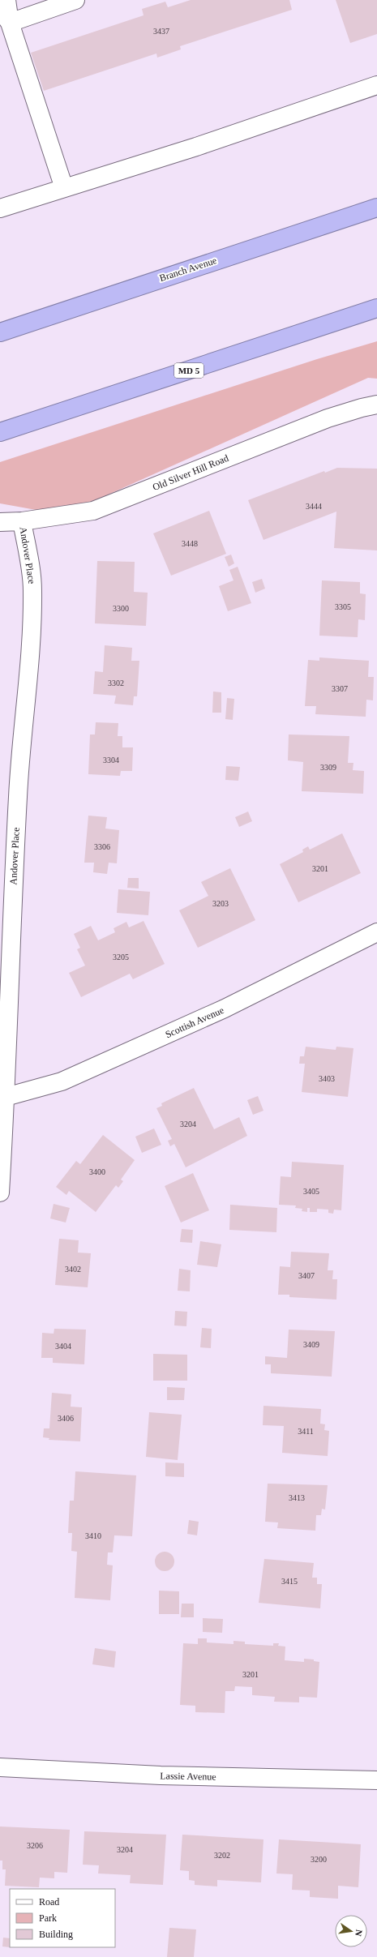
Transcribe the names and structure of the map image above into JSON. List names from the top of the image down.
{
  "streets": {
    "highway": ["Branch Avenue", "MD 5"],
    "street": [
      "Old Silver Hill Road",
      "Andover Place",
      "Scottish Avenue",
      "Lassie Avenue"
    ]
  },
  "crossings": [
    ["Old Silver Hill Road", "Andover Place"],
    ["Andover Place", "Scottish Avenue"]
  ],
  "house_numbers": [
    "3437",
    "3444",
    "3448",
    "3305",
    "3300",
    "3302",
    "3307",
    "3304",
    "3309",
    "3306",
    "3201",
    "3203",
    "3205",
    "3403",
    "3204",
    "3400",
    "3405",
    "3402",
    "3407",
    "3409",
    "3404",
    "3406",
    "3411",
    "3413",
    "3410",
    "3415",
    "3201",
    "3206",
    "3204",
    "3202",
    "3200"
  ],
  "legend": ["Road", "Park", "Building"],
  "north": "right"
}
